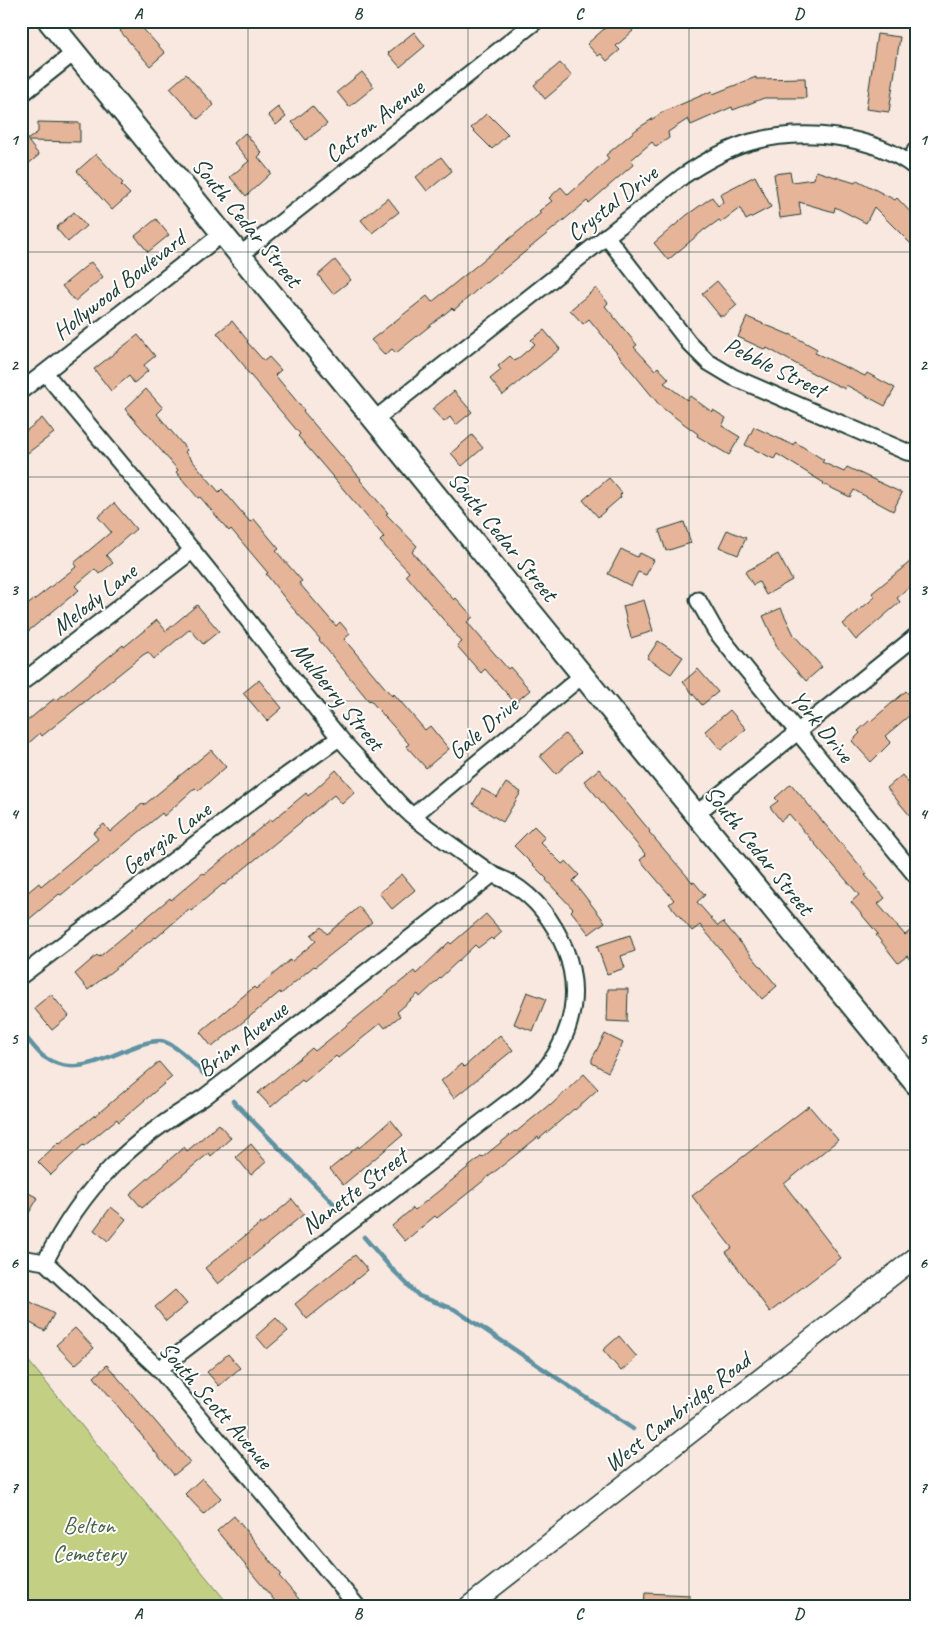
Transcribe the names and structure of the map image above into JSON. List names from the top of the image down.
{
  "streets": {
    "main road": ["South Cedar Street"],
    "street": [
      "Catron Avenue",
      "Crystal Drive",
      "Hollywood Boulevard",
      "Pebble Street",
      "Melody Lane",
      "Mulberry Street",
      "York Drive",
      "Gale Drive",
      "Georgia Lane",
      "Brian Avenue",
      "Nanette Street",
      "South Scott Avenue",
      "West Cambridge Road"
    ]
  },
  "crossings": [
    ["Catron Avenue", "South Cedar Street"],
    ["Crystal Drive", "South Cedar Street"],
    ["Crystal Drive", "Pebble Street"],
    ["South Cedar Street", "Hollywood Boulevard"],
    ["South Cedar Street", "Gale Drive"],
    ["Hollywood Boulevard", "Mulberry Street"],
    ["Melody Lane", "Mulberry Street"],
    ["Mulberry Street", "Gale Drive"],
    ["Mulberry Street", "Georgia Lane"],
    ["Mulberry Street", "Brian Avenue"],
    ["Mulberry Street", "Nanette Street"],
    ["Brian Avenue", "South Scott Avenue"],
    ["Nanette Street", "South Scott Avenue"]
  ],
  "parks": ["Belton Cemetery"],
  "grid": {
    "columns": [
      "A",
      "B",
      "C",
      "D"
    ],
    "rows": [
      "1",
      "2",
      "3",
      "4",
      "5",
      "6",
      "7"
    ]
  }
}
